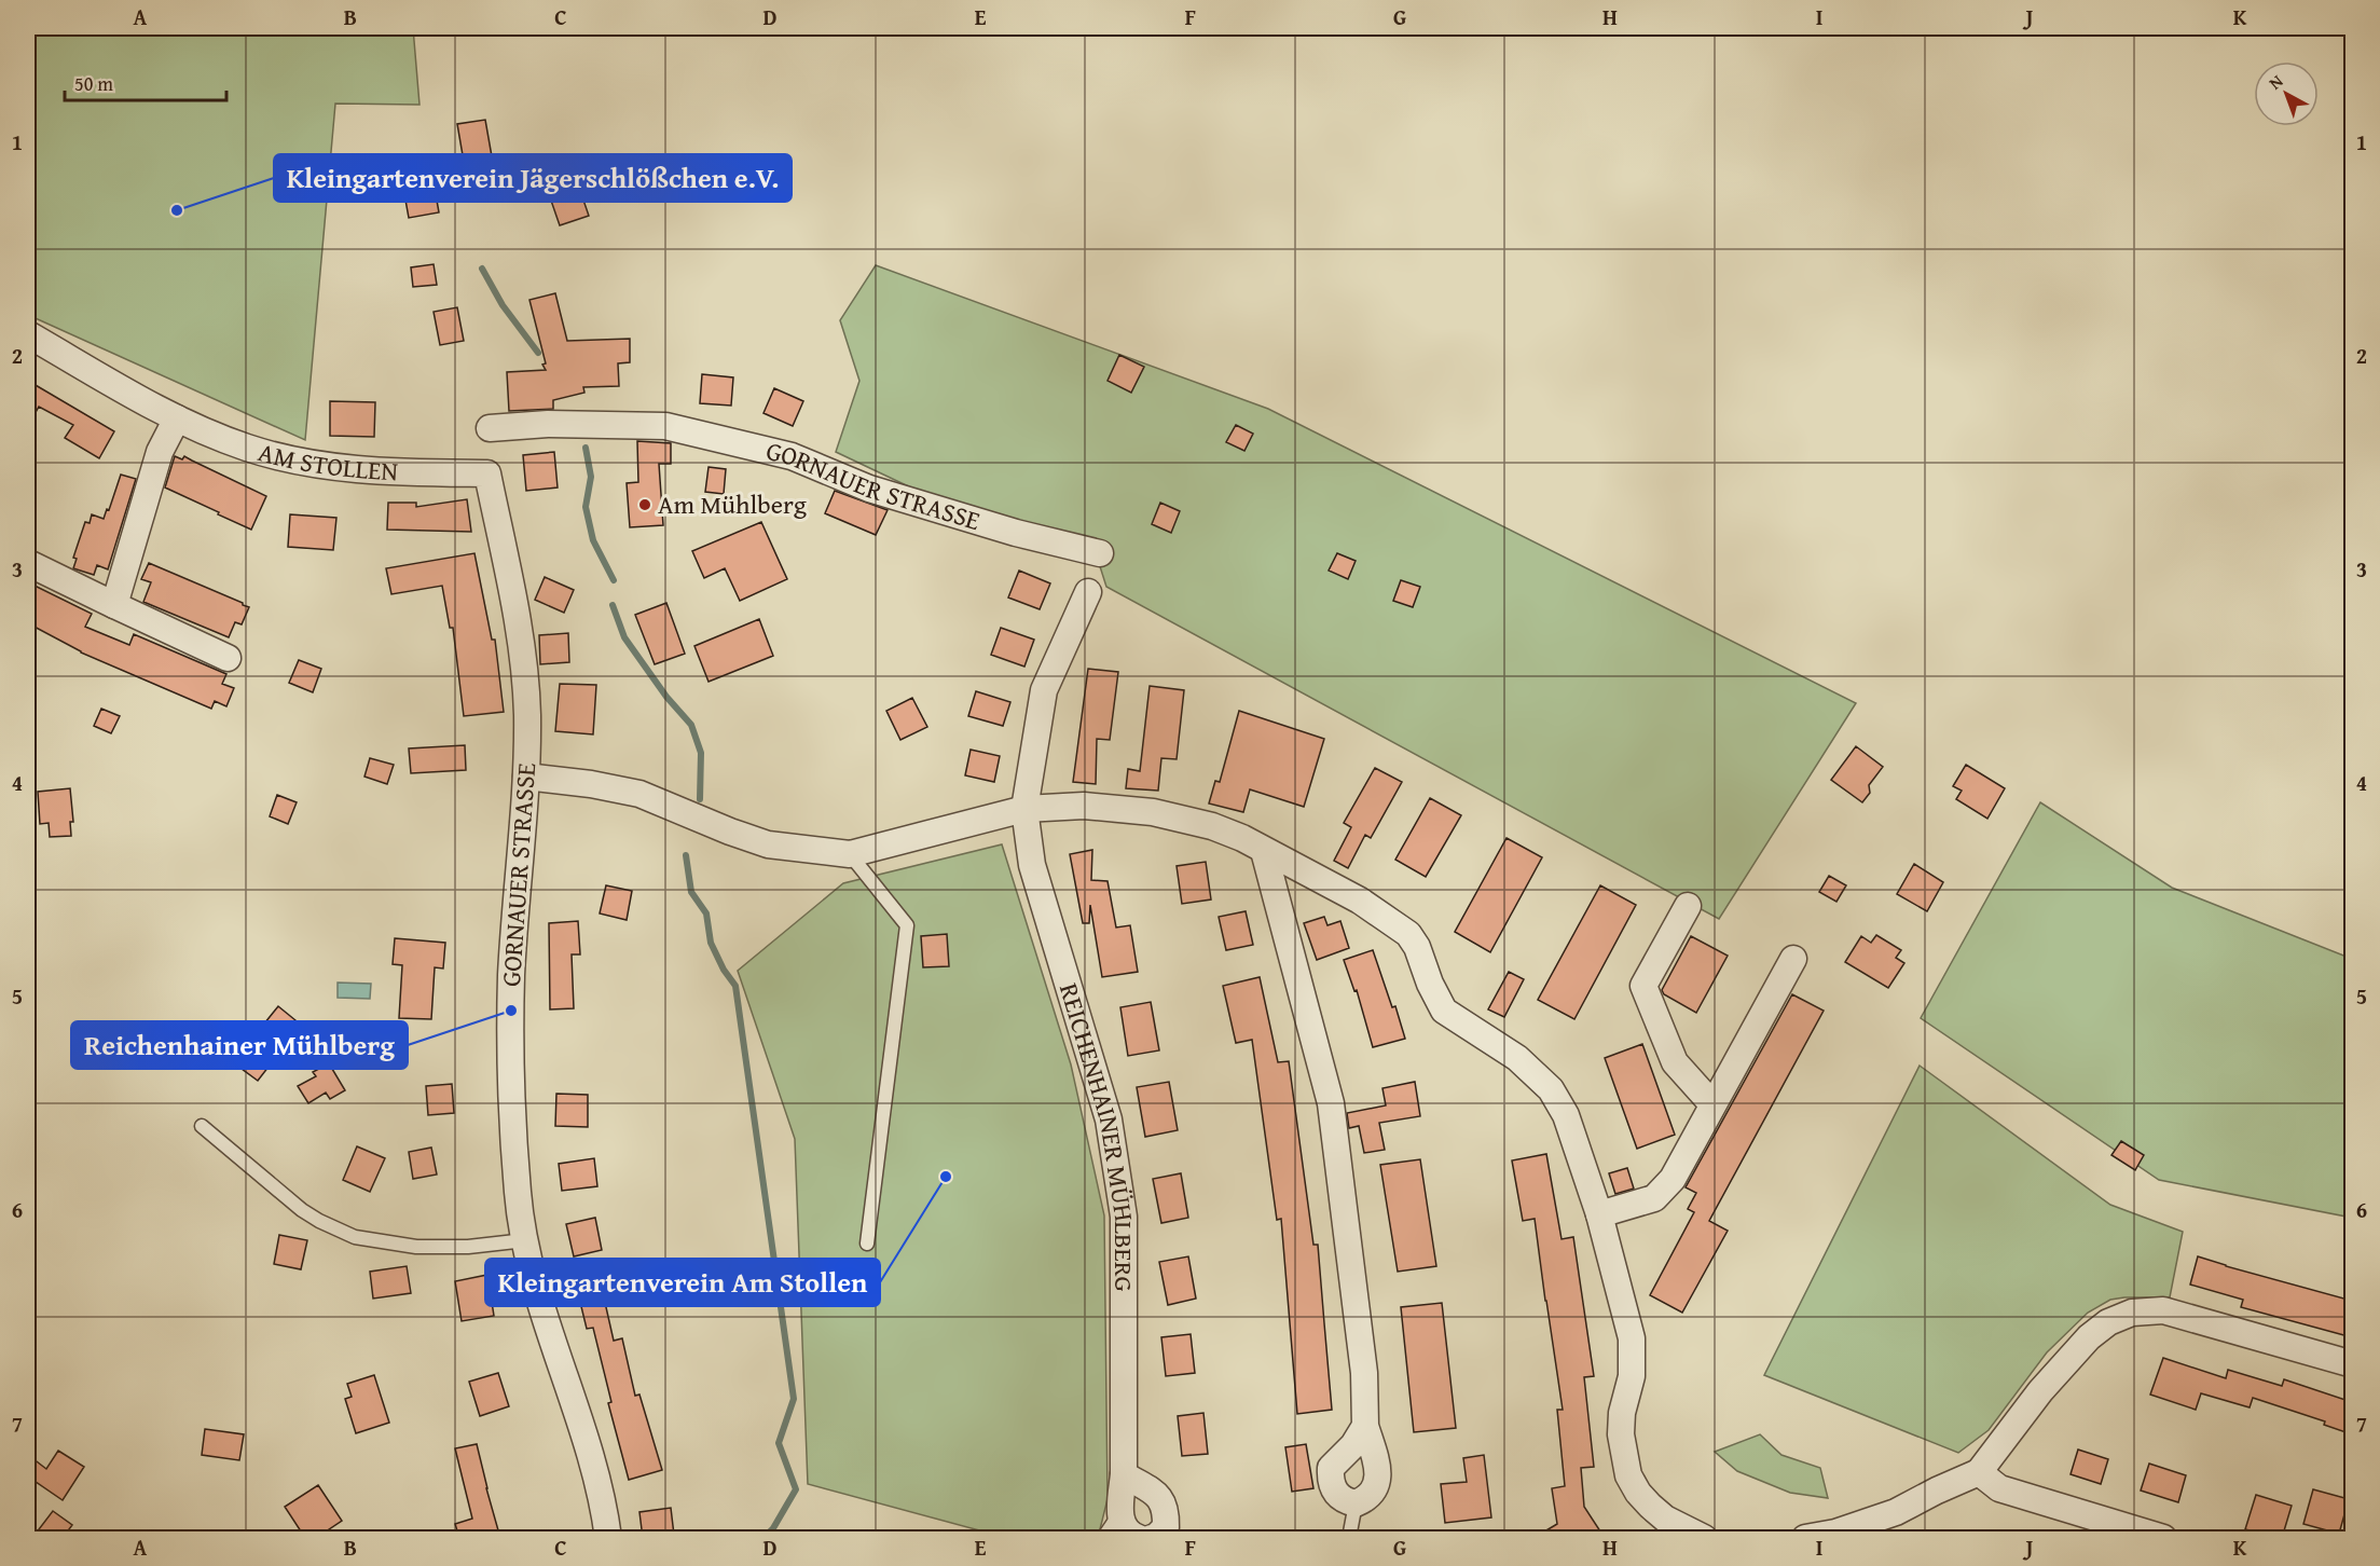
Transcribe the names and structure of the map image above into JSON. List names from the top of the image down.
{
  "streets": {
    "street": ["AM STOLLEN", "GORNAUER STRASSE", "REICHENHAINER MÜHLBERG"]
  },
  "crossings": [
    ["AM STOLLEN", "GORNAUER STRASSE"]
  ],
  "places": [
    "Kleingartenverein Jägerschlößchen e.V.",
    "Am Mühlberg",
    "Reichenhainer Mühlberg",
    "Kleingartenverein Am Stollen"
  ],
  "scale_bar": "50 m",
  "north": "top left",
  "grid": {
    "columns": [
      "A",
      "B",
      "C",
      "D",
      "E",
      "F",
      "G",
      "H",
      "I",
      "J",
      "K"
    ],
    "rows": [
      "1",
      "2",
      "3",
      "4",
      "5",
      "6",
      "7"
    ]
  }
}
